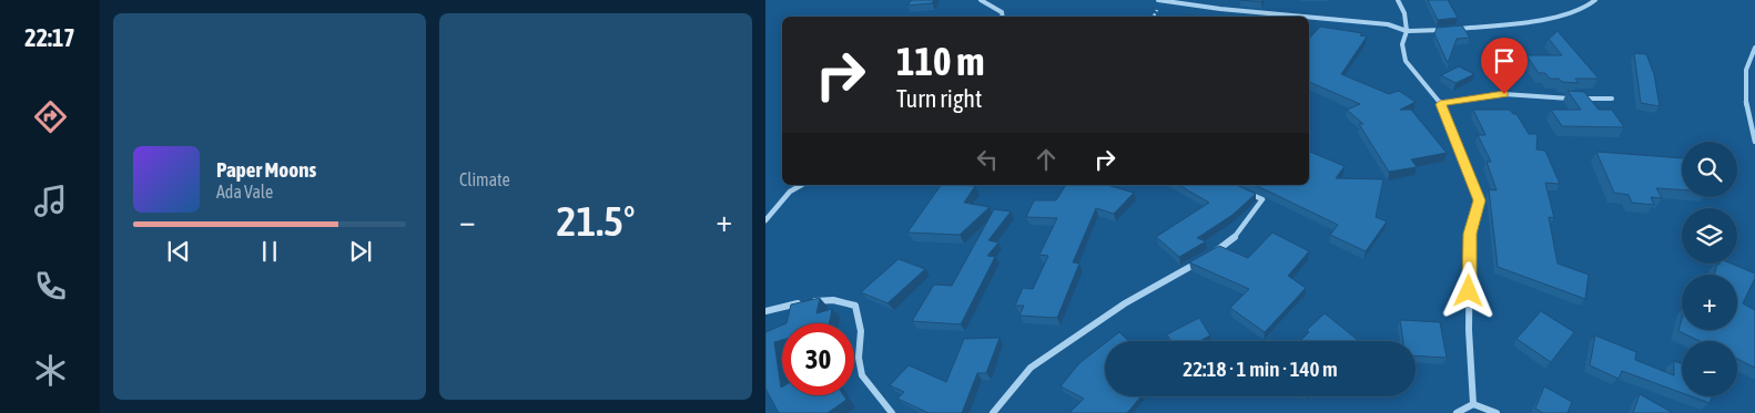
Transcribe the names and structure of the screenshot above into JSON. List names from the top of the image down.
{
  "page": {
    "tabs": "22:17",
    "tile": "Climate",
    "turn": ["110 m", "Turn right"],
    "map_buttons": ["+", "−"],
    "song": ["Paper Moons", "Ada Vale"],
    "heat": ["−", "21.5°", "+"],
    "limit": "30",
    "trip": "22:18 · 1 min · 140 m"
  }
}
